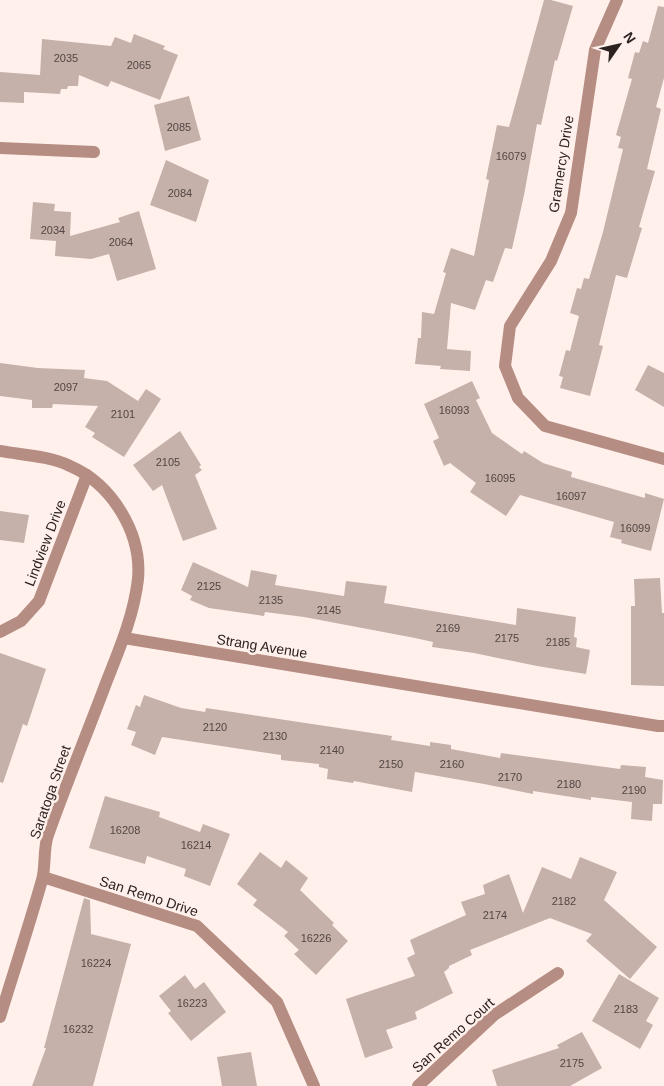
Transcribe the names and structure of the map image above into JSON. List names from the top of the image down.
{
  "streets": {
    "street": [
      "Gramercy Drive",
      "Lindview Drive",
      "Strang Avenue",
      "Saratoga Street",
      "San Remo Drive",
      "San Remo Court"
    ]
  },
  "crossings": [
    ["Strang Avenue", "Saratoga Street"],
    ["Saratoga Street", "San Remo Drive"]
  ],
  "house_numbers": [
    "2035",
    "2065",
    "2085",
    "16079",
    "2084",
    "2034",
    "2064",
    "2097",
    "16093",
    "2101",
    "2105",
    "16095",
    "16097",
    "16099",
    "2125",
    "2135",
    "2145",
    "2169",
    "2175",
    "2185",
    "2120",
    "2130",
    "2140",
    "2150",
    "2160",
    "2170",
    "2180",
    "2190",
    "16208",
    "16214",
    "2182",
    "2174",
    "16226",
    "16224",
    "16223",
    "2183",
    "16232",
    "2175"
  ],
  "north": "top right"
}
